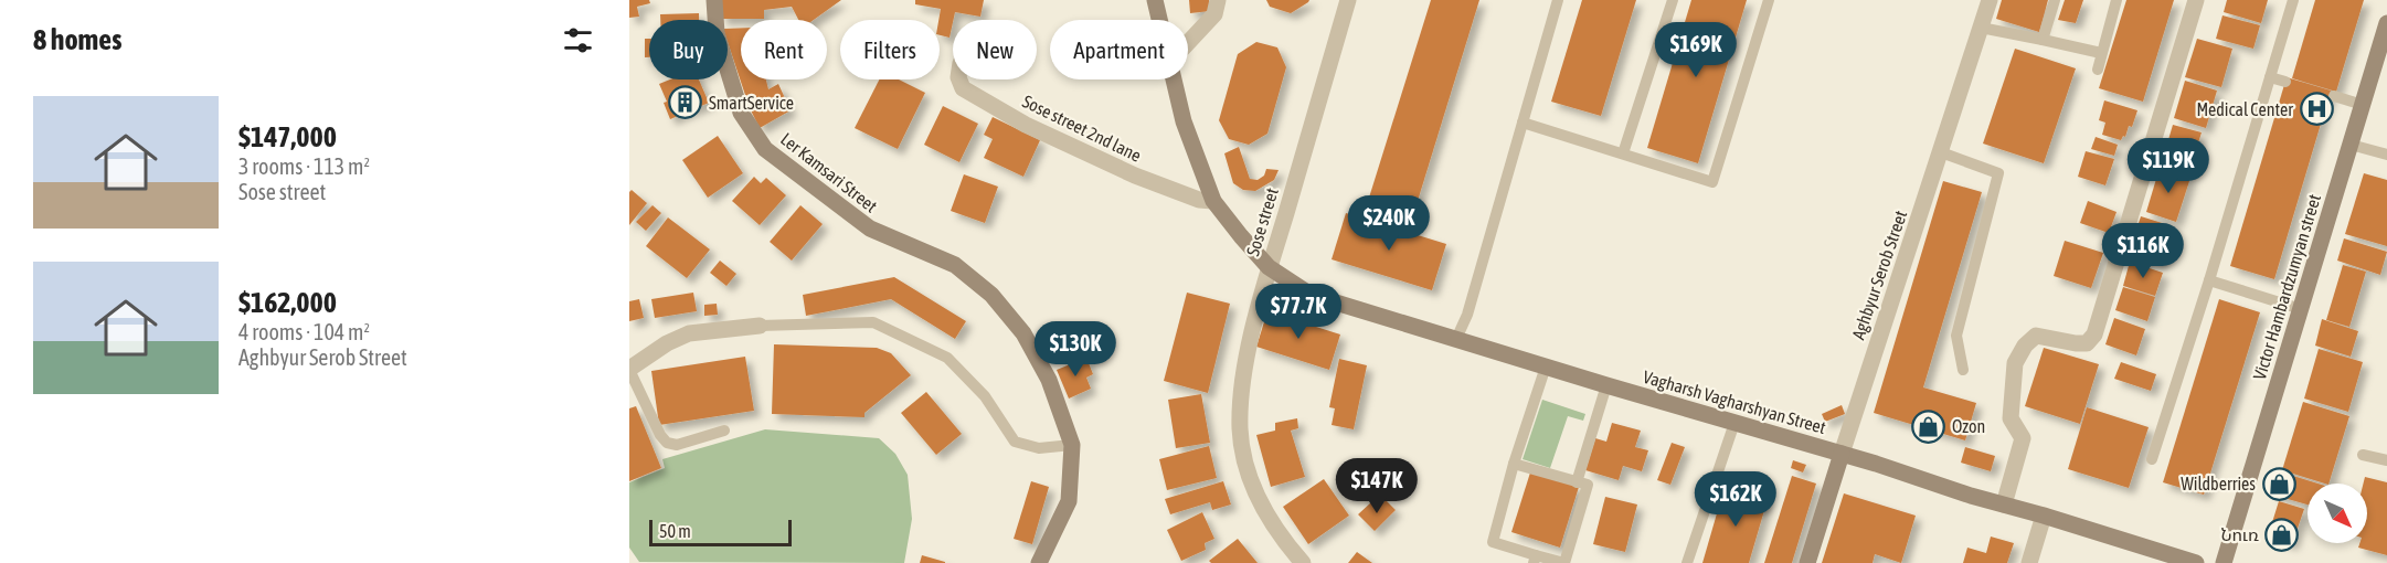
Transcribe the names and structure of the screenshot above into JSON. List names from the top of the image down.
{
  "streets": {
    "street": [
      "Sose street 2nd lane",
      "Ler Kamsari Street",
      "Sose street",
      "Aghbyur Serob Street",
      "Victor Hambardzumyan street",
      "Vagharsh Vagharshyan Street"
    ]
  },
  "crossings": [
    ["Sose street", "Vagharsh Vagharshyan Street"],
    ["Aghbyur Serob Street", "Vagharsh Vagharshyan Street"]
  ],
  "places": {
    "building": ["SmartService"],
    "hospital": ["Medical Center"],
    "shop": ["Ozon", "Wildberries", "Նուռ"]
  },
  "scale_bar": "50 m",
  "north": "bottom right",
  "page": {
    "heading": "8 homes",
    "chip": [
      "Buy",
      "Rent",
      "Filters",
      "New",
      "Apartment"
    ],
    "price": [
      "$169K",
      "$119K",
      "$240K",
      "$116K",
      "$77.7K",
      "$130K",
      "$147K",
      "$162K"
    ],
    "list": [
      {
        "name": "$147,000",
        "note": "3 rooms · 113 m² · Sose street"
      },
      {
        "name": "$162,000",
        "note": "4 rooms · 104 m² · Aghbyur Serob Street"
      }
    ],
    "scale": "50 m"
  }
}
